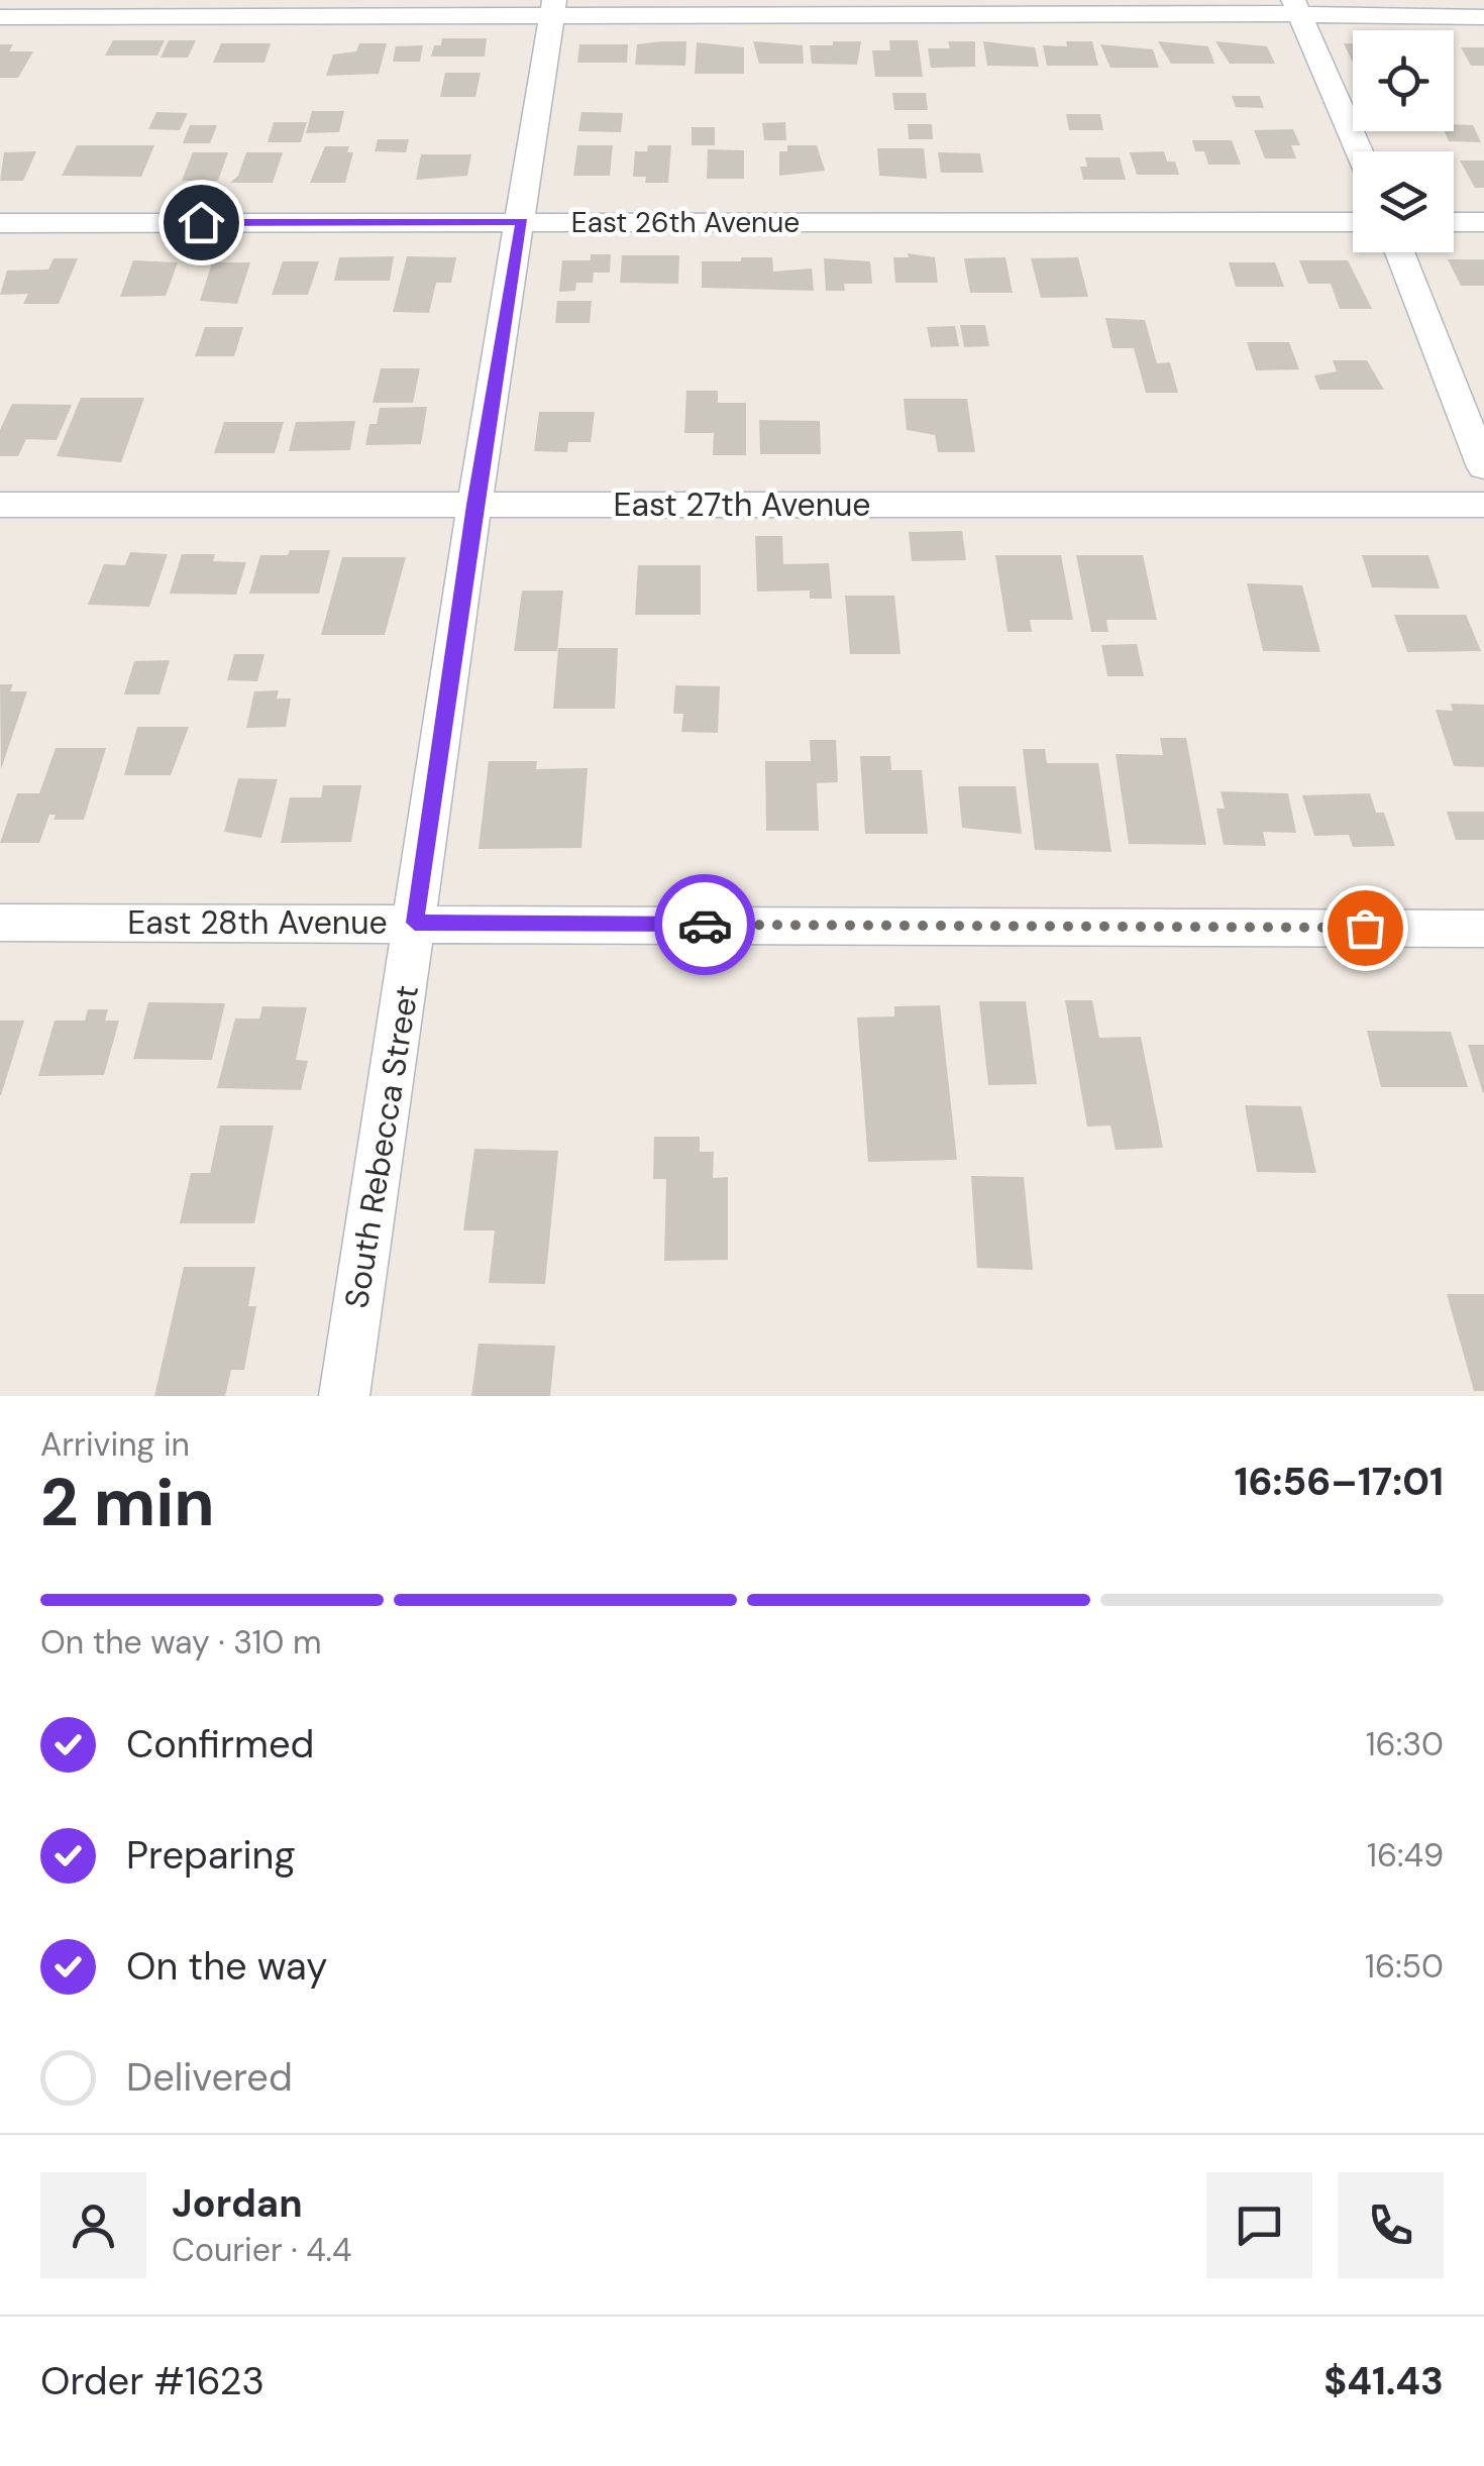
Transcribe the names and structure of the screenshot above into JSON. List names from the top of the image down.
{
  "streets": {
    "street": [
      "East 26th Avenue",
      "East 27th Avenue",
      "East 28th Avenue",
      "South Rebecca Street"
    ]
  },
  "crossings": [
    ["East 26th Avenue", "South Rebecca Street"],
    ["East 27th Avenue", "South Rebecca Street"],
    ["East 28th Avenue", "South Rebecca Street"]
  ],
  "page": {
    "heading": ["2 min", "Arriving in", "16:56–17:01"],
    "panel": [
      "Jordan",
      "Courier · 4.4",
      "Order #1623",
      "$41.43"
    ],
    "bar": "On the way · 310 m",
    "list": [
      ["Confirmed", "16:30"],
      ["Preparing", "16:49"],
      ["On the way", "16:50"],
      "Delivered"
    ]
  }
}
